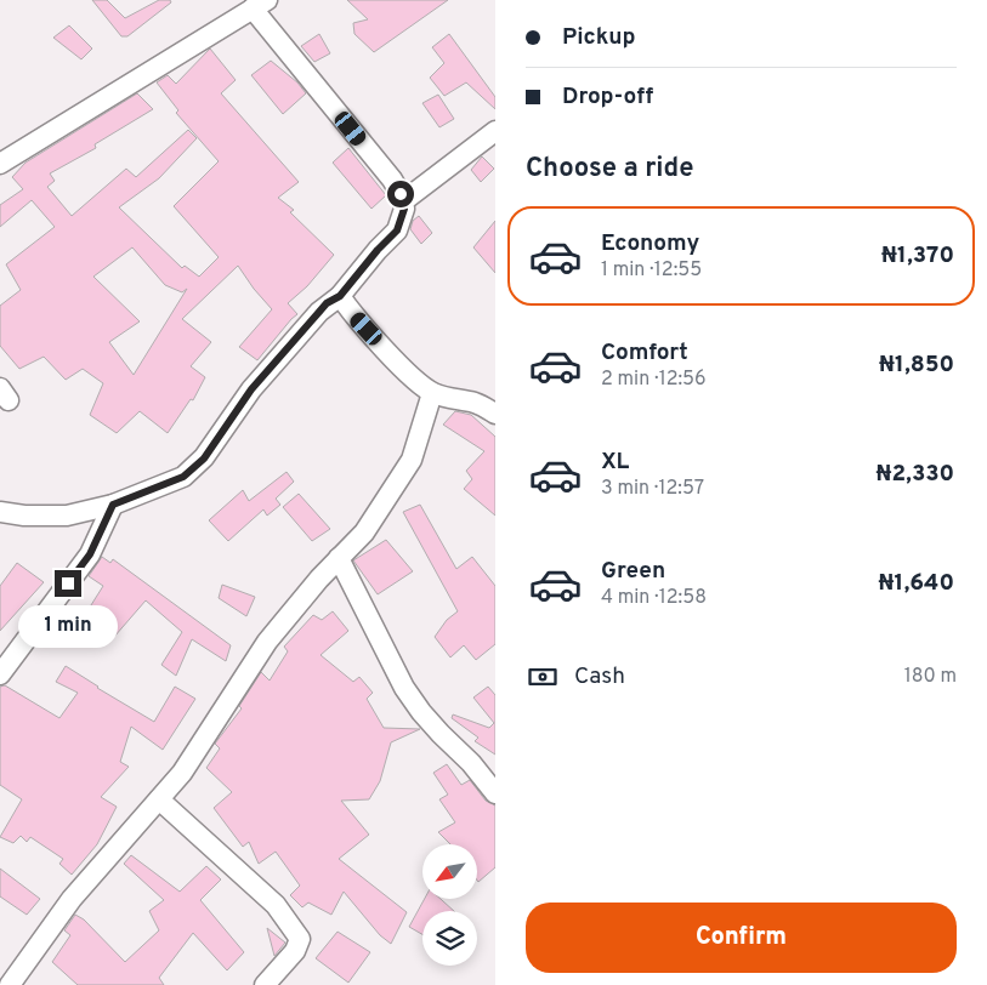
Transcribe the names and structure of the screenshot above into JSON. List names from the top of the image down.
{
  "north": "bottom left",
  "page": {
    "banner": ["Pickup", "Drop-off"],
    "heading": "Choose a ride",
    "list": [
      {
        "name": "Economy",
        "note": "1 min · 12:55",
        "value": "₦1,370"
      },
      {
        "name": "Comfort",
        "note": "2 min · 12:56",
        "value": "₦1,850"
      },
      {
        "name": "XL",
        "note": "3 min · 12:57",
        "value": "₦2,330"
      },
      {
        "name": "Green",
        "note": "4 min · 12:58",
        "value": "₦1,640"
      }
    ],
    "bubble": "1 min",
    "pay": ["Cash", "180 m"],
    "buttons": "Confirm"
  }
}
